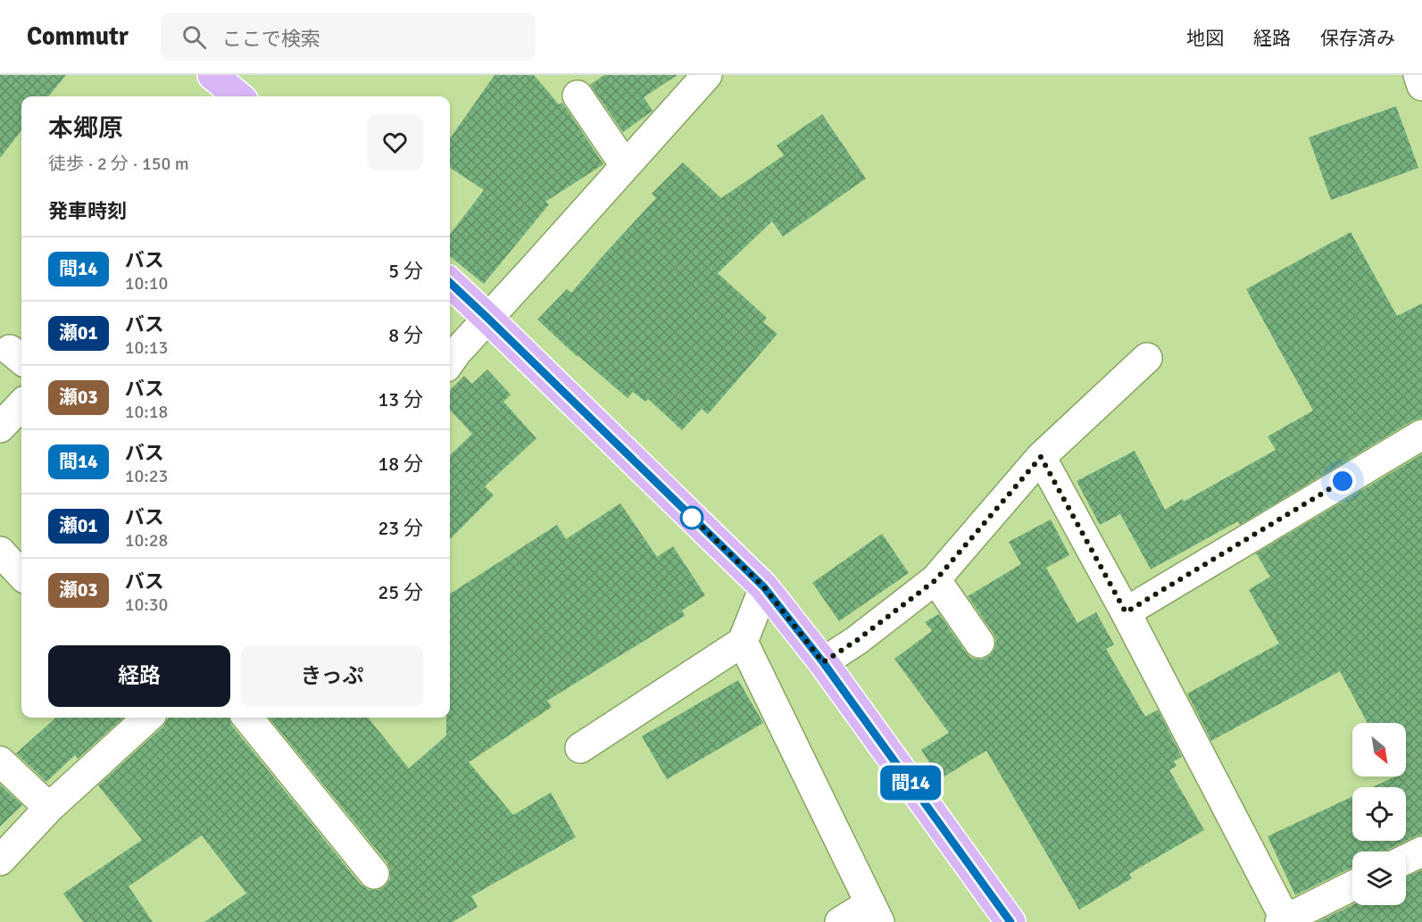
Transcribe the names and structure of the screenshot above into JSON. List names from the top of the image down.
{
  "lines": ["bus line 間14"],
  "north": "bottom right",
  "page": {
    "header": "Commutr",
    "search": "ここで検索",
    "nav": ["地図", "経路", "保存済み"],
    "on_map": "間14",
    "heading": [
      ["本郷原", "徒歩 · 2 分 · 150 m"],
      "発車時刻"
    ],
    "list": [
      {
        "mark": "間14",
        "name": "バス",
        "note": "10:10",
        "value": "5 分"
      },
      {
        "mark": "瀬01",
        "name": "バス",
        "note": "10:13",
        "value": "8 分"
      },
      {
        "mark": "瀬03",
        "name": "バス",
        "note": "10:18",
        "value": "13 分"
      },
      {
        "mark": "間14",
        "name": "バス",
        "note": "10:23",
        "value": "18 分"
      },
      {
        "mark": "瀬01",
        "name": "バス",
        "note": "10:28",
        "value": "23 分"
      },
      {
        "mark": "瀬03",
        "name": "バス",
        "note": "10:30",
        "value": "25 分"
      }
    ],
    "buttons": ["経路", "きっぷ"]
  }
}
